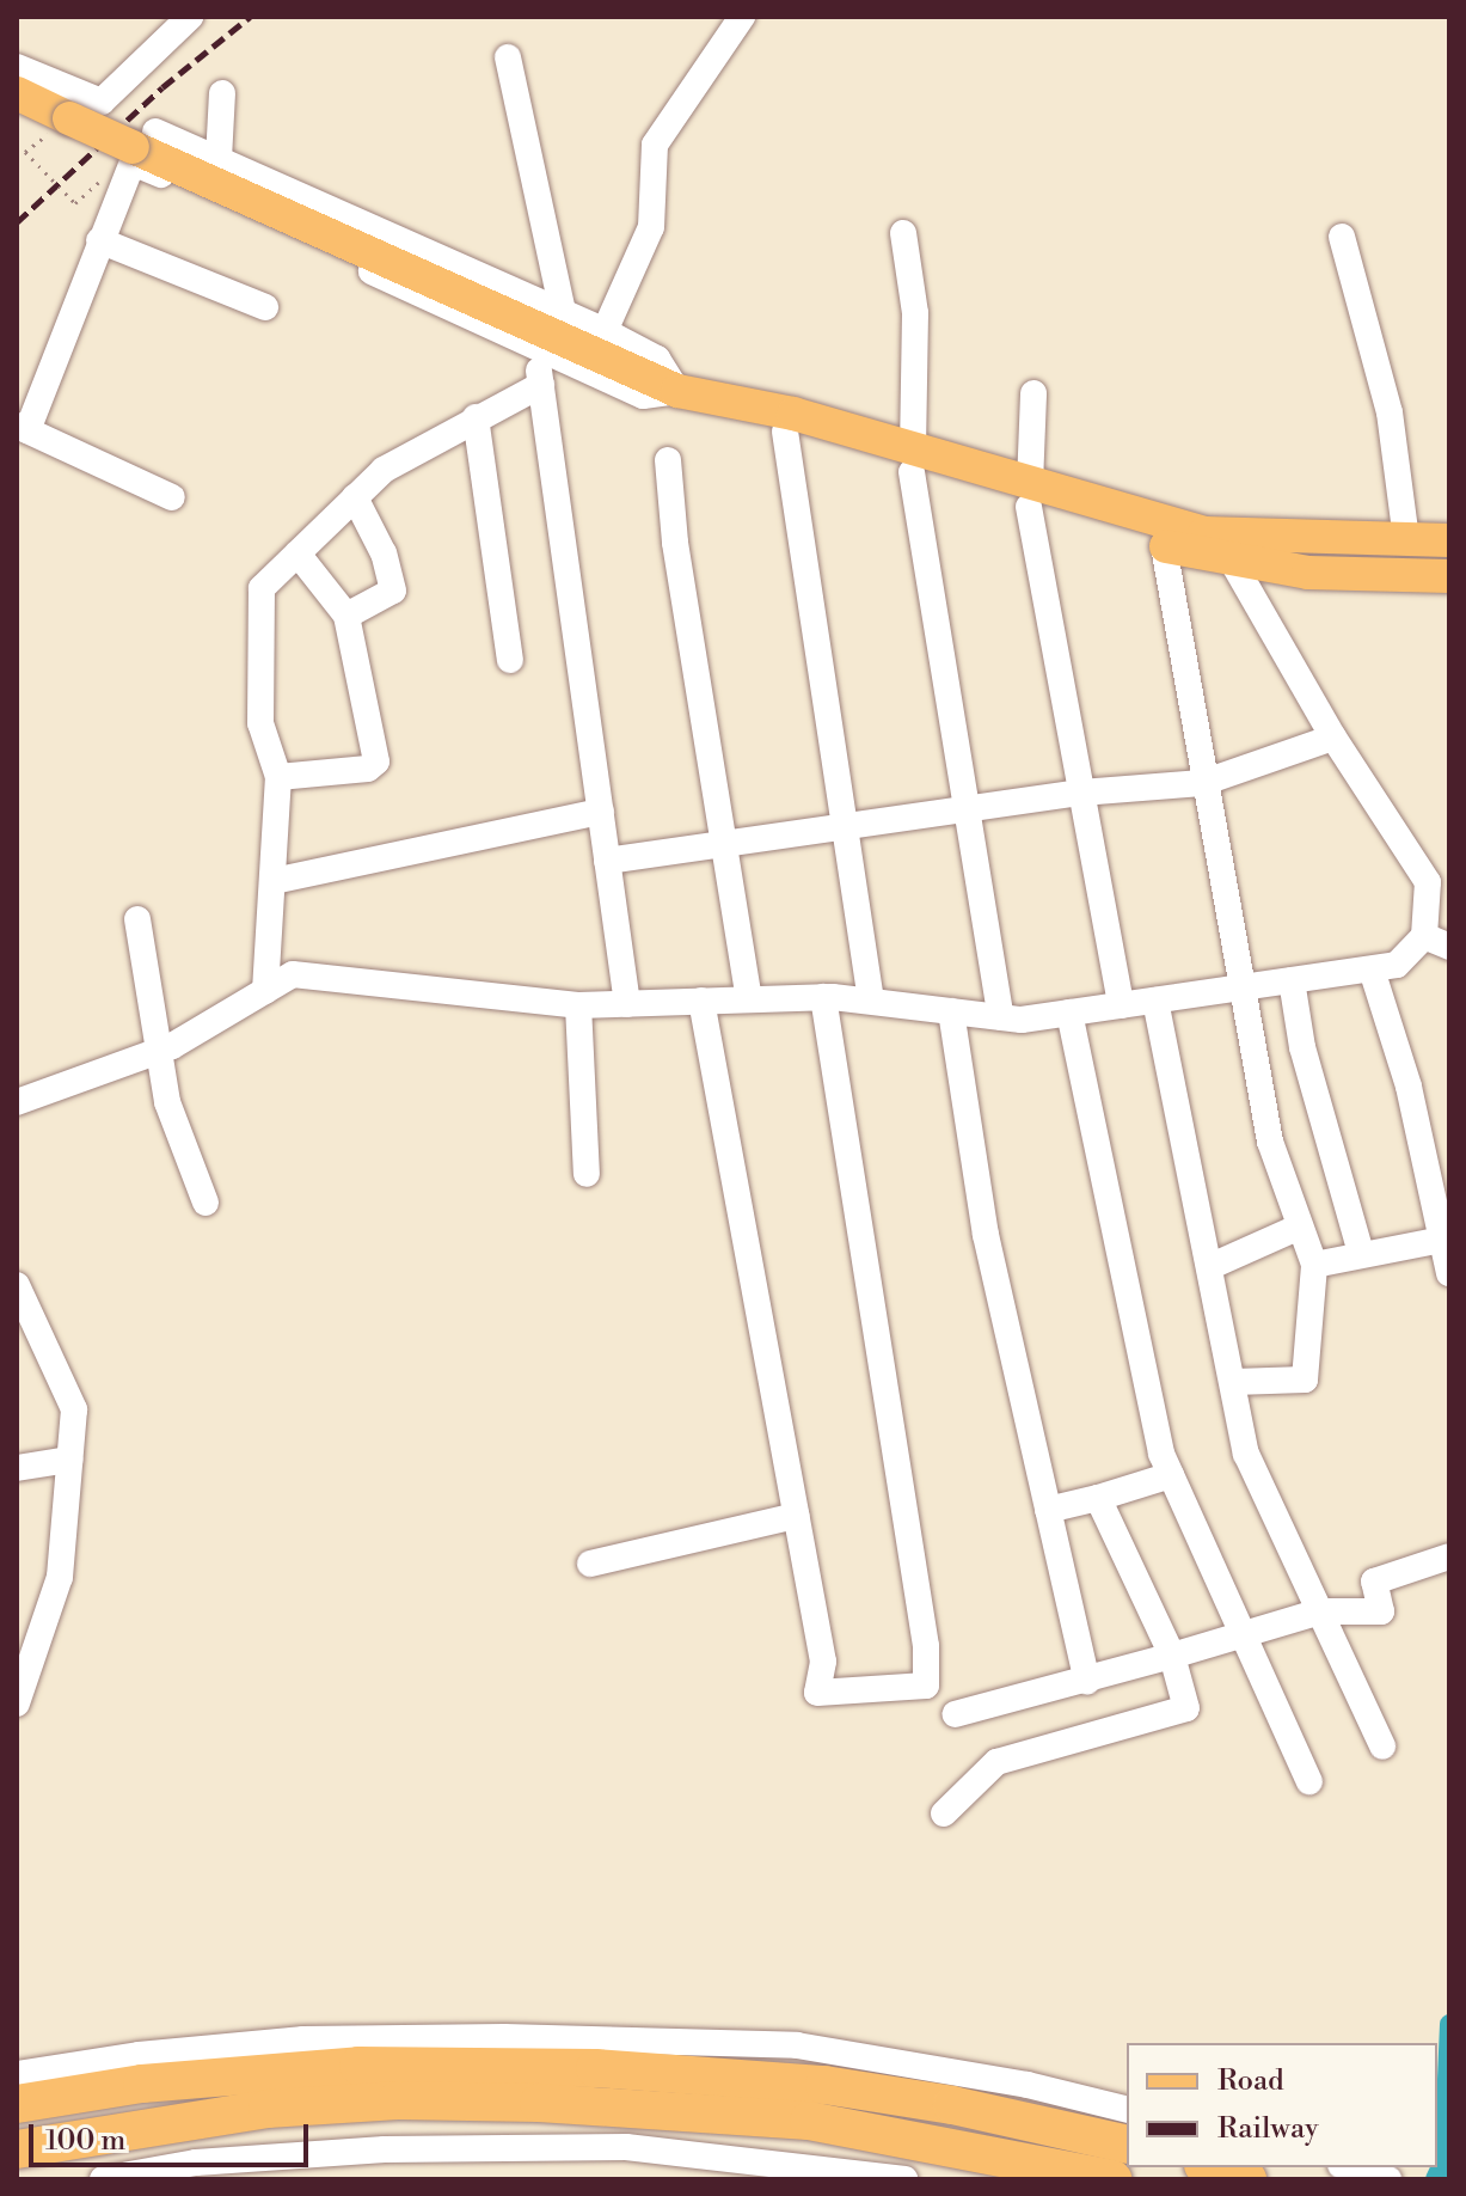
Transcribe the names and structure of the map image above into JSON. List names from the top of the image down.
{
  "legend": ["Road", "Railway"],
  "scale_bar": "100 m"
}
